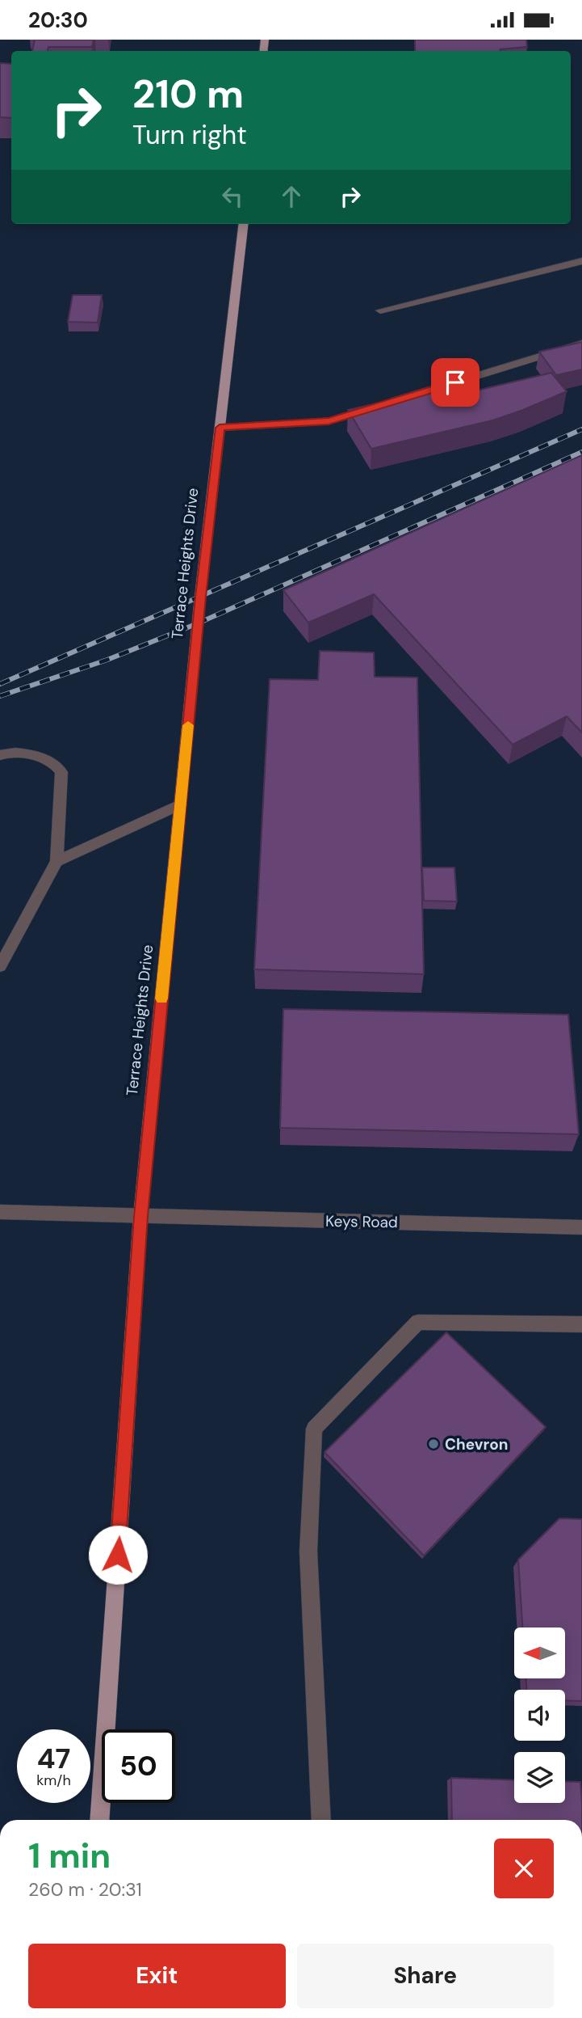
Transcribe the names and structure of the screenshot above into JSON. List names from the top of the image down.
{
  "streets": {
    "main road": ["Terrace Heights Drive"],
    "street": ["Keys Road"]
  },
  "crossings": [
    ["Terrace Heights Drive", "Keys Road"]
  ],
  "places": ["Chevron"],
  "north": "left",
  "page": {
    "status": "20:30",
    "turn": ["210 m", "Turn right"],
    "speed": "47 km/h",
    "limit": "50",
    "heading": ["1 min", "260 m · 20:31"],
    "buttons": ["Exit", "Share"]
  }
}
